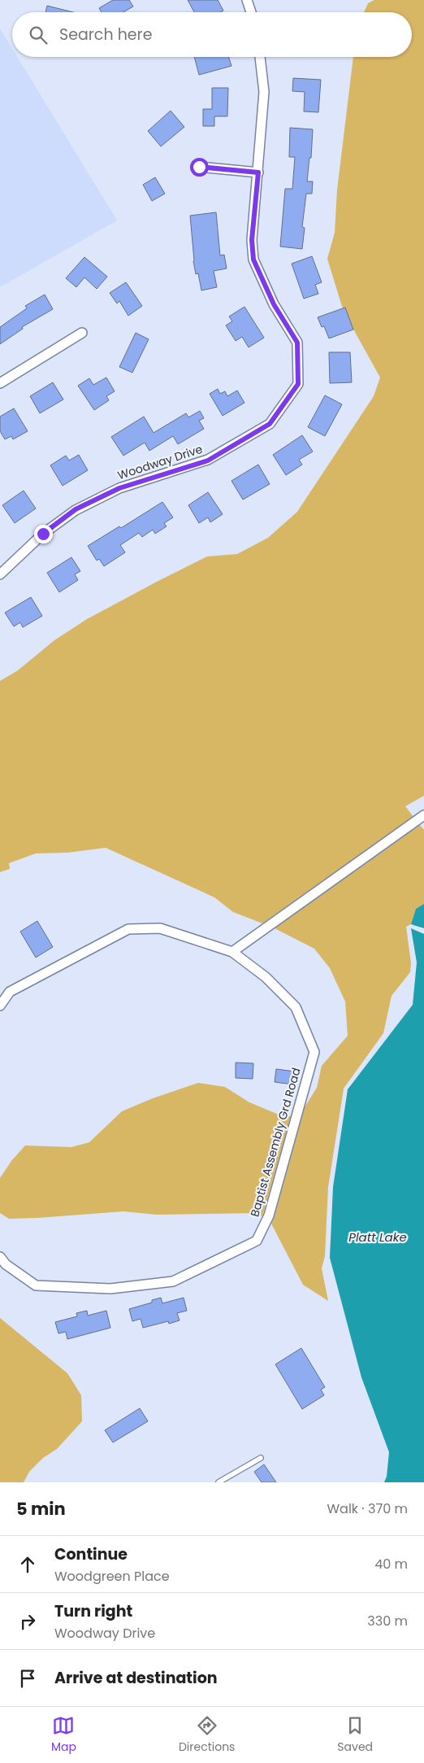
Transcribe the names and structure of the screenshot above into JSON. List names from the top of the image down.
{
  "streets": {
    "street": ["Woodway Drive", "Baptist Assembly Grd Road"]
  },
  "water": ["Platt Lake"],
  "page": {
    "search": "Search here",
    "heading": ["5 min", "Walk · 370 m"],
    "list": [
      ["Continue", "Woodgreen Place", "40 m"],
      ["Turn right", "Woodway Drive", "330 m"],
      "Arrive at destination"
    ],
    "nav": ["Map", "Directions", "Saved"]
  }
}
